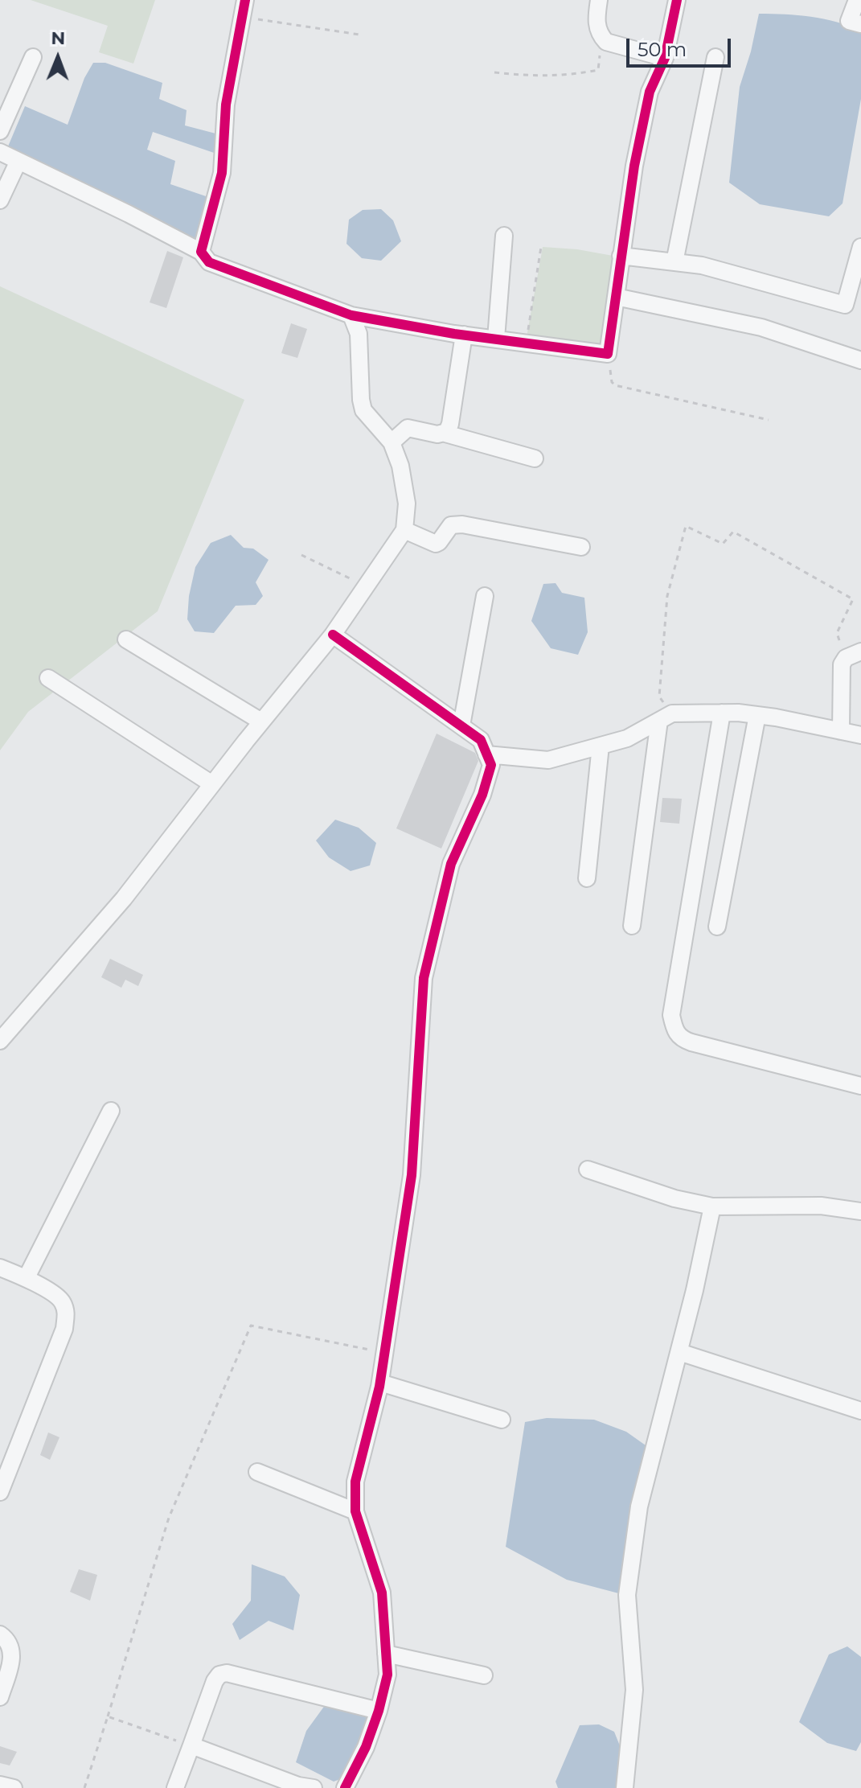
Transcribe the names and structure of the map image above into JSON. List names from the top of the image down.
{
  "scale_bar": "50 m",
  "north": "top"
}
